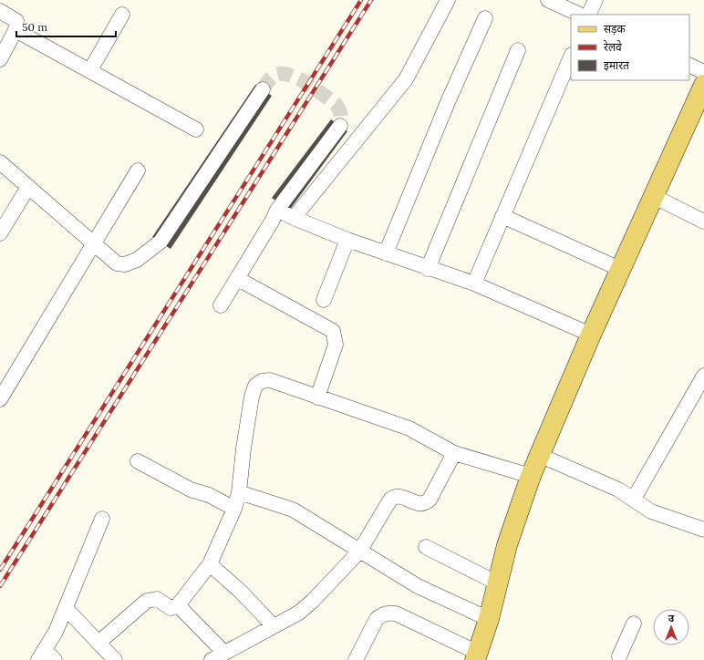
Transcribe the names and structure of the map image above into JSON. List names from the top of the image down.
{
  "legend": ["सड़क", "रेलवे", "इमारत"],
  "scale_bar": "50 m",
  "north": "top"
}
